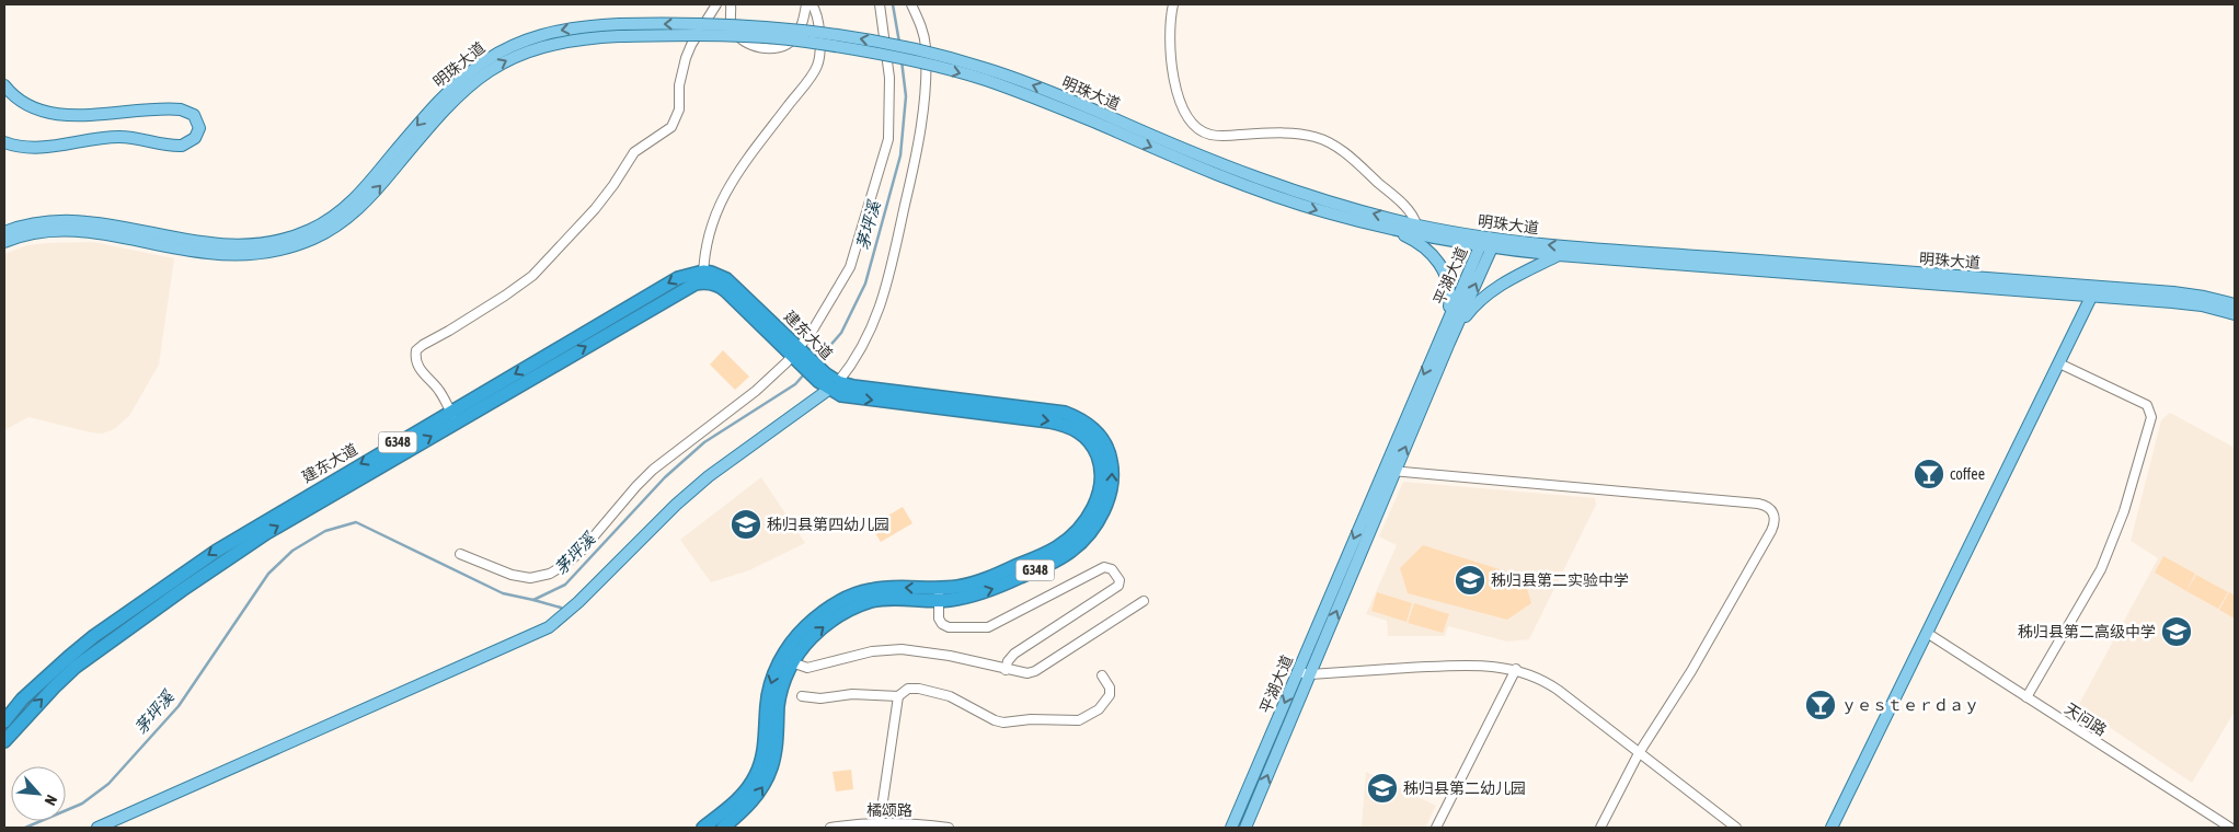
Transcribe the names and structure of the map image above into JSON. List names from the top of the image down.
{
  "streets": {
    "highway": ["建东大道", "G348"],
    "main road": ["明珠大道", "平湖大道"],
    "street": ["天问路", "橘颂路"]
  },
  "crossings": [
    ["明珠大道", "平湖大道"]
  ],
  "water": ["茅坪溪"],
  "places": {
    "bar": ["coffee", "ｙｅｓｔｅｒｄａｙ"],
    "school or university": [
      "秭归县第四幼儿园",
      "秭归县第二实验中学",
      "秭归县第二高级中学",
      "秭归县第二幼儿园"
    ]
  },
  "north": "bottom right"
}
